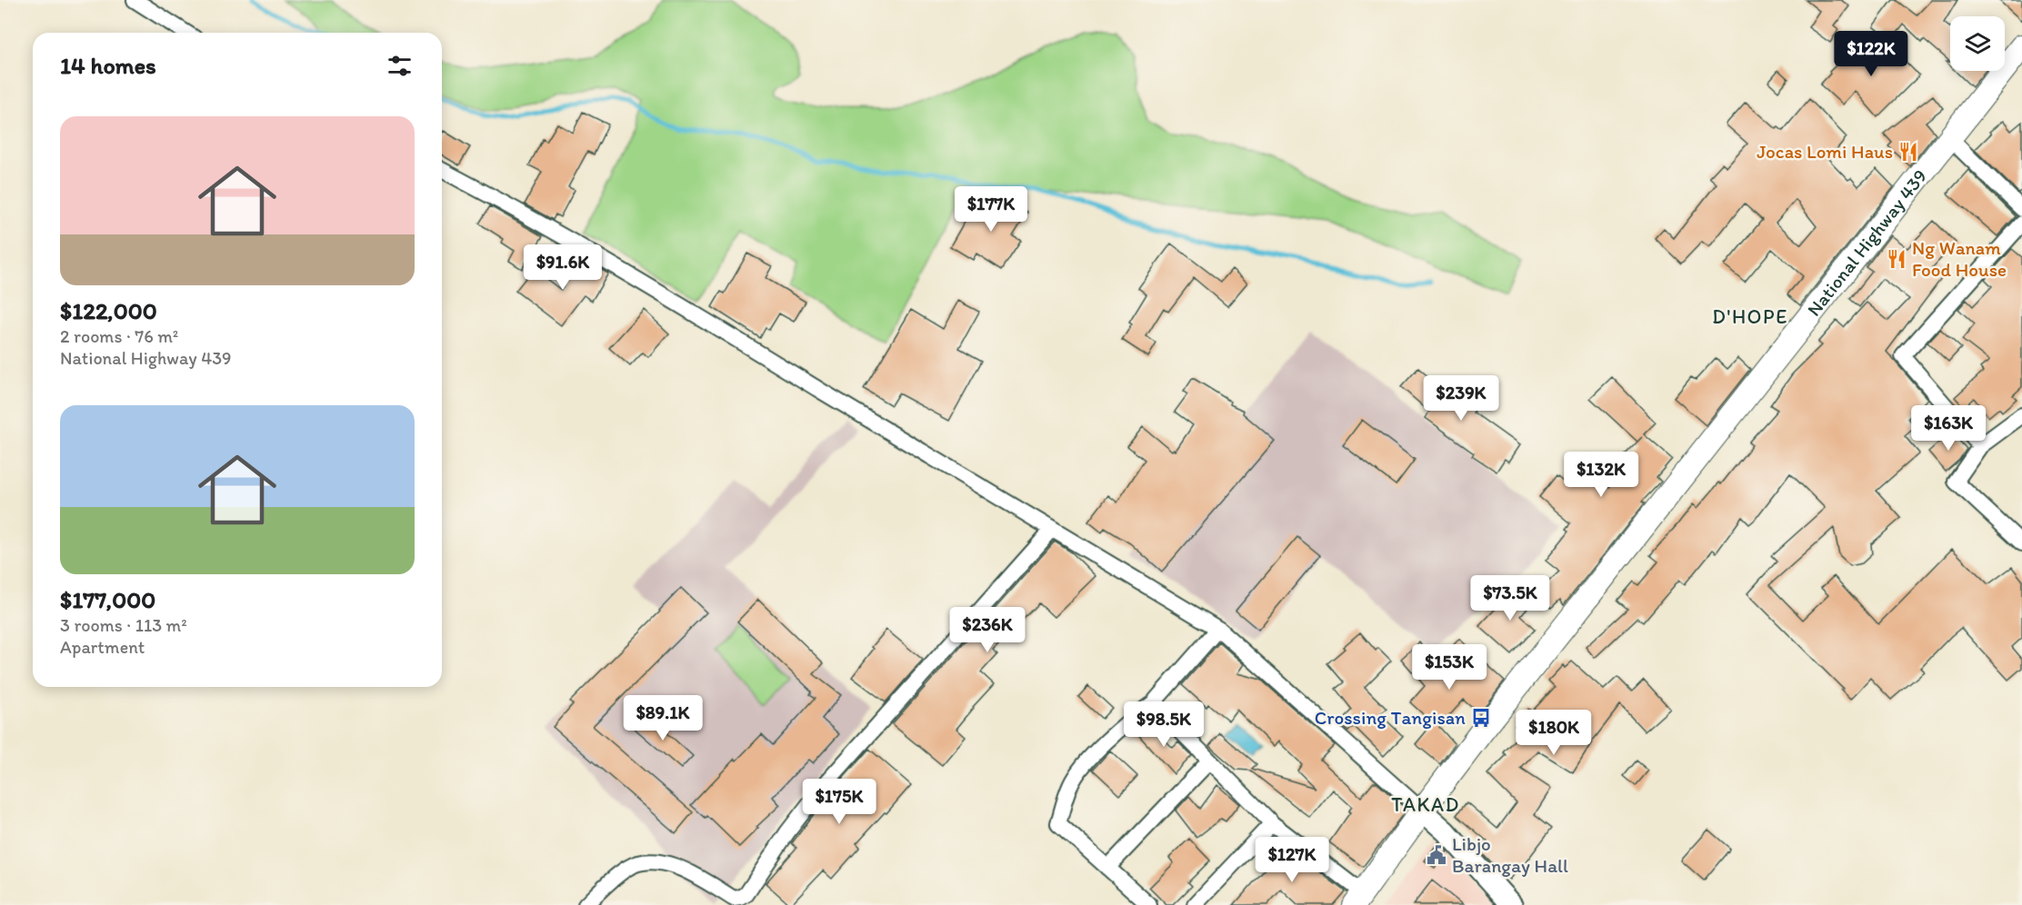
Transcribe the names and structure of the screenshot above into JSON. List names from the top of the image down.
{
  "streets": {
    "main road": ["National Highway 439"]
  },
  "districts": ["D'HOPE", "TAKAD"],
  "places": {
    "restaurant": ["Jocas Lomi Haus", "Ng Wanam Food House"],
    "bus stop": ["Crossing Tangisan"],
    "public building": ["Libjo Barangay Hall"]
  },
  "page": {
    "price": [
      "$122K",
      "$177K",
      "$91.6K",
      "$239K",
      "$163K",
      "$132K",
      "$73.5K",
      "$236K",
      "$153K",
      "$89.1K",
      "$98.5K",
      "$180K",
      "$175K",
      "$127K"
    ],
    "heading": "14 homes",
    "list": [
      {
        "name": "$122,000",
        "note": "2 rooms · 76 m² · National Highway 439"
      },
      {
        "name": "$177,000",
        "note": "3 rooms · 113 m² · Apartment"
      }
    ]
  }
}
